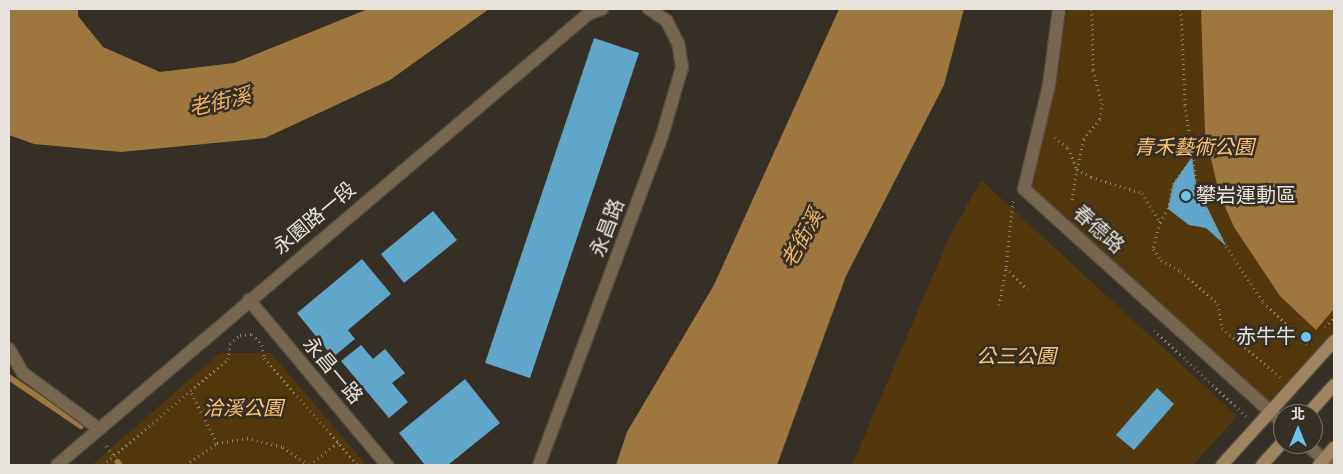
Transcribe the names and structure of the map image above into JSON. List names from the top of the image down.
{
  "streets": {
    "street": [
      "永園路一段",
      "永昌路",
      "春德路",
      "永昌一路"
    ]
  },
  "crossings": [
    ["永園路一段", "永昌一路"]
  ],
  "water": ["老街溪"],
  "parks": ["青禾藝術公園", "公三公園", "洽溪公園"],
  "places": ["攀岩運動區", "赤牛牛"],
  "north": "top"
}
